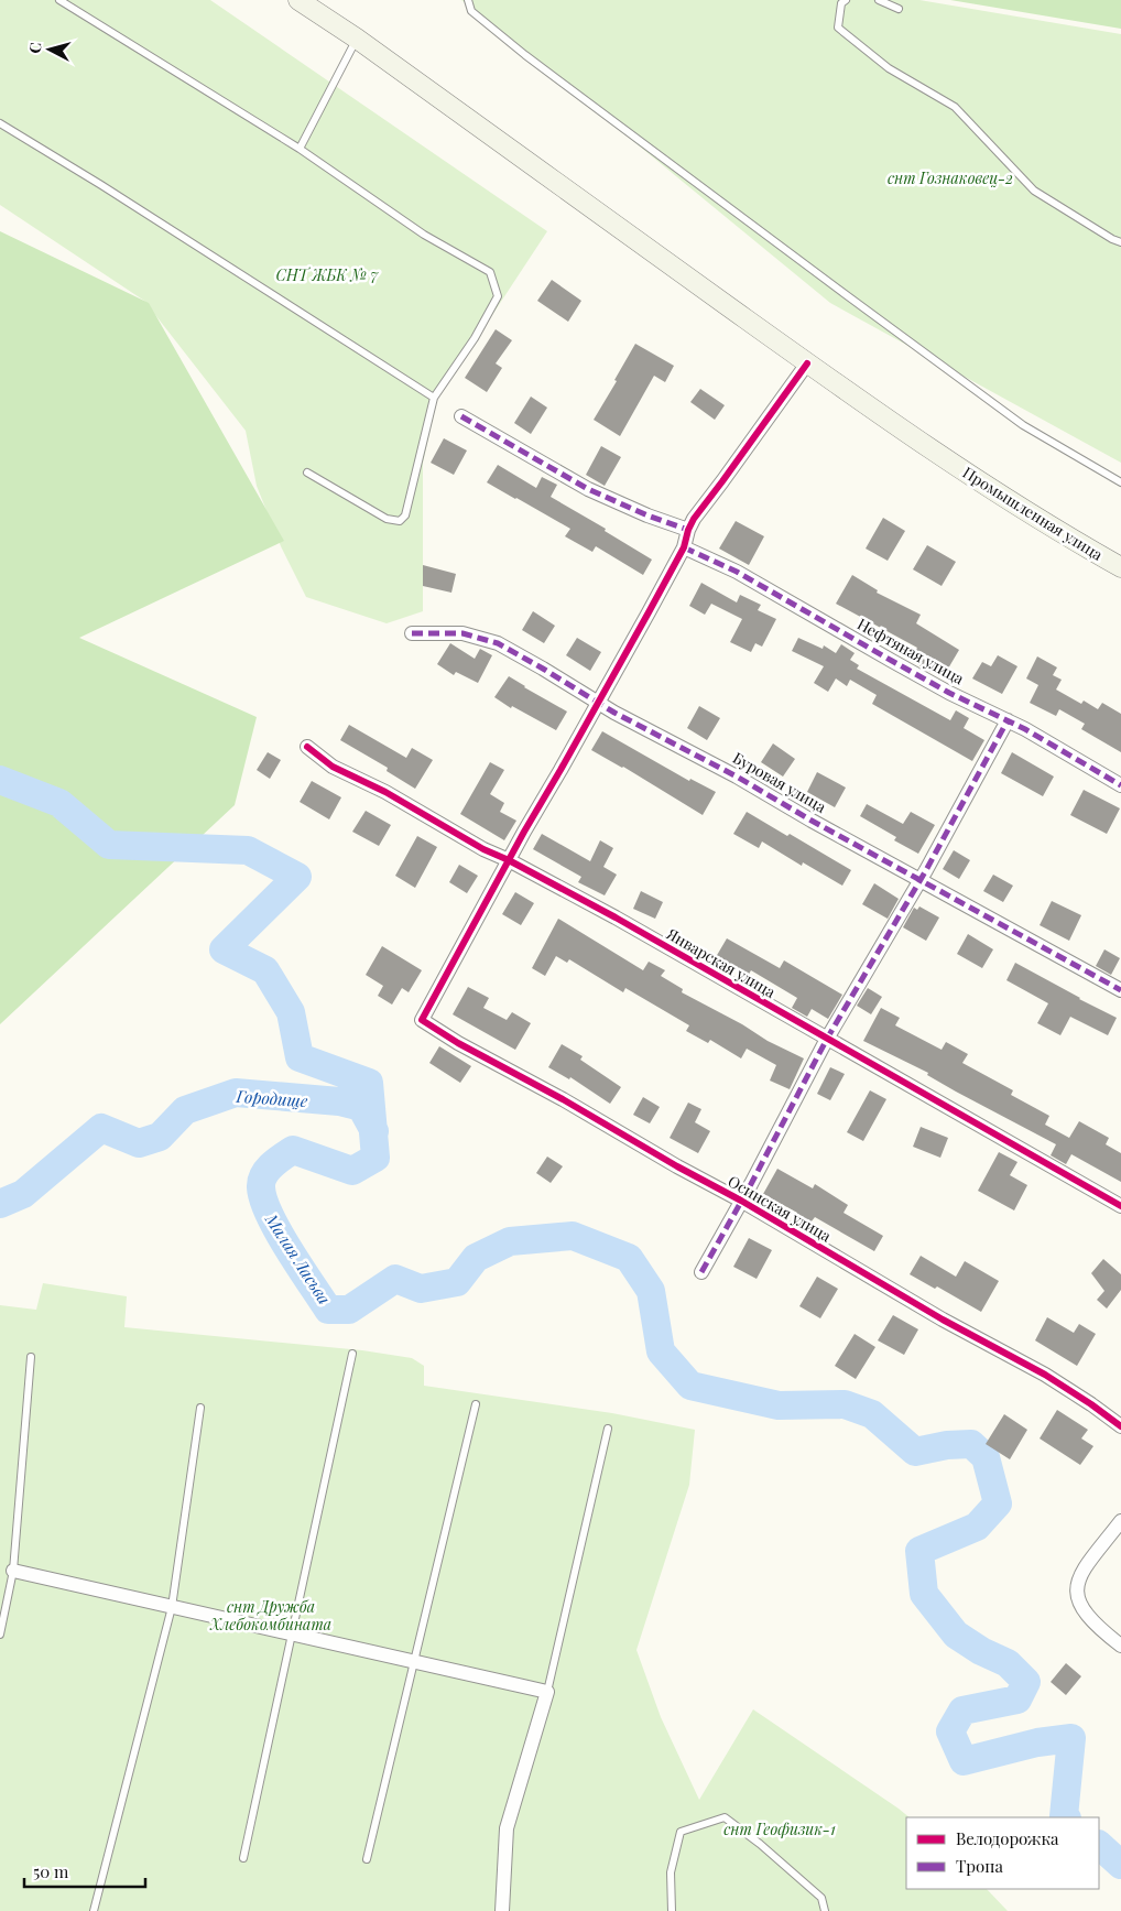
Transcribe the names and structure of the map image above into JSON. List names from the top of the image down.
{
  "streets": {
    "main road": ["Промышленная улица"],
    "street": [
      "Нефтяная улица",
      "Буровая улица",
      "Январская улица",
      "Осинская улица"
    ]
  },
  "crossings": [
    ["Январская улица", "Осинская улица"]
  ],
  "water": ["Городище", "Малая Ласьва"],
  "parks": [
    "снт Гознаковец-2",
    "СНТ ЖБК № 7",
    "снт Дружба Хлебокомбината",
    "снт Геофизик-1"
  ],
  "legend": ["Велодорожка", "Тропа"],
  "scale_bar": "50 m",
  "north": "left"
}
